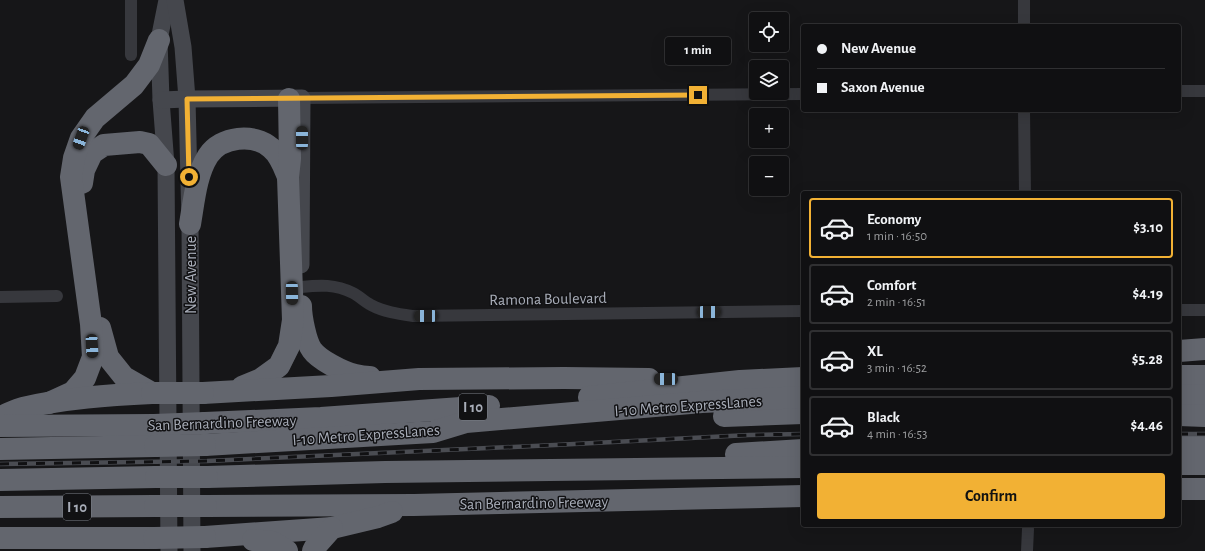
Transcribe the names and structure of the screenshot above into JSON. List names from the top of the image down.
{
  "streets": {
    "highway": ["I-10 Metro ExpressLanes", "I 10", "San Bernardino Freeway"],
    "main road": ["New Avenue"],
    "street": ["Ramona Boulevard"]
  },
  "page": {
    "map_buttons": ["+", "−"],
    "banner": ["New Avenue", "Saxon Avenue"],
    "bubble": "1 min",
    "list": [
      {
        "name": "Economy",
        "note": "1 min · 16:50",
        "value": "$3.10"
      },
      {
        "name": "Comfort",
        "note": "2 min · 16:51",
        "value": "$4.19"
      },
      {
        "name": "XL",
        "note": "3 min · 16:52",
        "value": "$5.28"
      },
      {
        "name": "Black",
        "note": "4 min · 16:53",
        "value": "$4.46"
      }
    ],
    "buttons": "Confirm"
  }
}
